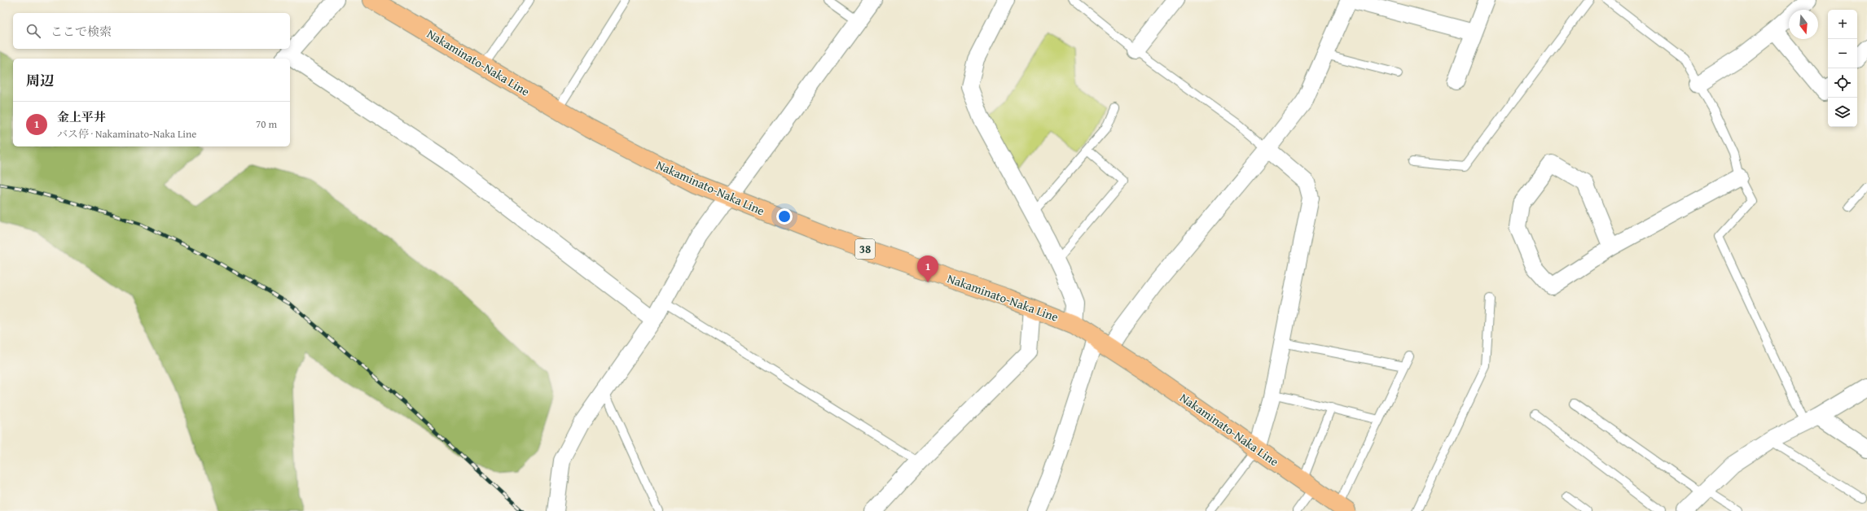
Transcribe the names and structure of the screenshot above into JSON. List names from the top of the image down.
{
  "streets": {
    "main road": ["Nakaminato-Naka Line", "38"]
  },
  "north": "bottom",
  "page": {
    "map_buttons": ["+", "−"],
    "search": "ここで検索",
    "heading": "周辺",
    "list": [
      {
        "mark": "1",
        "name": "金上平井",
        "note": "バス停 · Nakaminato-Naka Line",
        "value": "70 m"
      }
    ],
    "pins": "1"
  }
}
